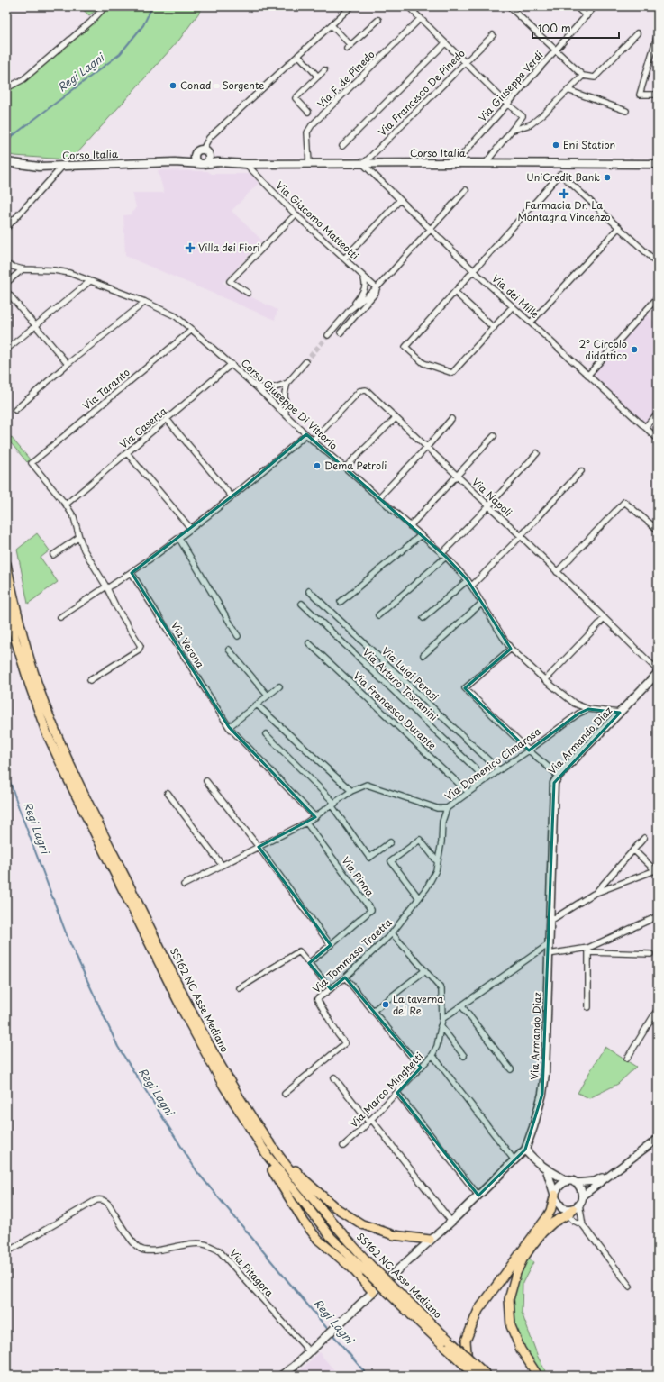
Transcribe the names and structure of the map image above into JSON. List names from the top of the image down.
{
  "streets": {
    "highway": ["SS162 NC Asse Mediano"],
    "main road": ["Corso Italia", "Via Armando Diaz"],
    "street": [
      "Via F. de Pinedo",
      "Via Giuseppe Verdi",
      "Via Francesco De Pinedo",
      "Via Giacomo Matteotti",
      "Via dei Mille",
      "Via Taranto",
      "Corso Giuseppe Di Vittorio",
      "Via Caserta",
      "Via Napoli",
      "Via Verona",
      "Via Luigi Perosi",
      "Via Arturo Toscanini",
      "Via Francesco Durante",
      "Via Domenico Cimarosa",
      "Via Pinna",
      "Via Tommaso Traetta",
      "Via Marco Minghetti",
      "Via Pitagora"
    ]
  },
  "crossings": [
    ["Via F. de Pinedo", "Corso Italia"],
    ["Via Giuseppe Verdi", "Corso Italia"],
    ["Via Francesco De Pinedo", "Corso Italia"],
    ["Via Francesco De Pinedo", "Via dei Mille"],
    ["Corso Italia", "Via Giacomo Matteotti"],
    ["Corso Italia", "Via dei Mille"],
    ["Via Taranto", "Corso Giuseppe Di Vittorio"],
    ["Via Taranto", "Via Caserta"],
    ["Corso Giuseppe Di Vittorio", "Via Caserta"],
    ["Corso Giuseppe Di Vittorio", "Via Napoli"],
    ["Corso Giuseppe Di Vittorio", "Via Domenico Cimarosa"],
    ["Via Napoli", "Via Armando Diaz"],
    ["Via Verona", "Via Domenico Cimarosa"],
    ["Via Luigi Perosi", "Via Domenico Cimarosa"],
    ["Via Arturo Toscanini", "Via Domenico Cimarosa"],
    ["Via Francesco Durante", "Via Domenico Cimarosa"],
    ["Via Armando Diaz", "Via Pitagora"],
    ["Via Domenico Cimarosa", "Via Pinna"],
    ["Via Domenico Cimarosa", "Via Tommaso Traetta"],
    ["Via Tommaso Traetta", "Via Marco Minghetti"]
  ],
  "water": ["Regi Lagni"],
  "places": {
    "other": [
      "Conad - Sorgente",
      "Eni Station",
      "UniCredit Bank",
      "2° Circolo didattico",
      "Dema Petroli",
      "La taverna del Re"
    ],
    "health": ["Farmacia Dr. La Montagna Vincenzo", "Villa dei Fiori"]
  },
  "scale_bar": "100 m"
}
